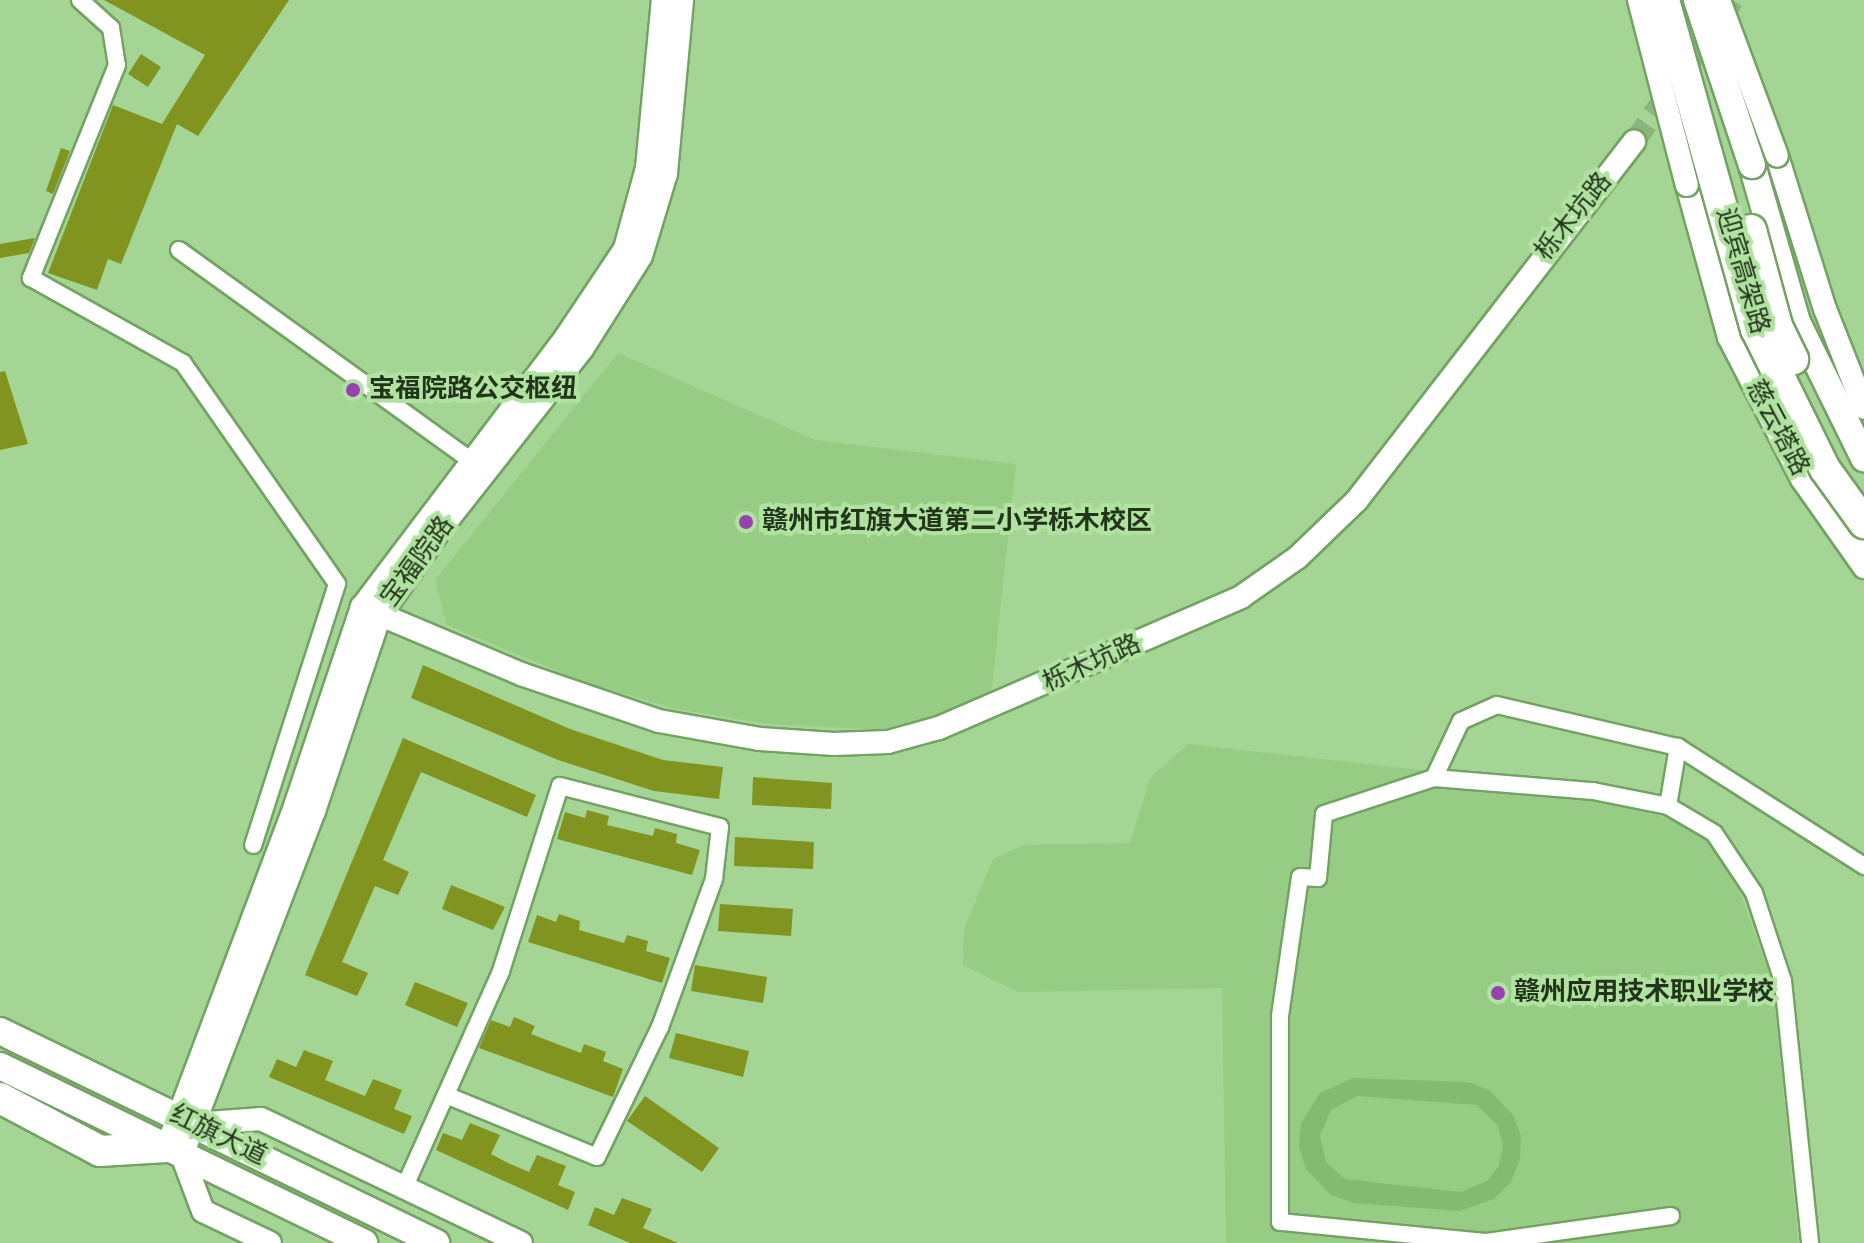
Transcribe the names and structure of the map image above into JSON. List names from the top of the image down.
{
  "streets": {
    "highway": ["迎宾高架路"],
    "main road": ["慈云塔路", "红旗大道"],
    "street": ["栎木坑路", "宝福院路"]
  },
  "crossings": [
    ["栎木坑路", "宝福院路"],
    ["宝福院路", "红旗大道"]
  ],
  "places": ["宝福院路公交枢纽", "赣州市红旗大道第二小学栎木校区", "赣州应用技术职业学校"]
}
